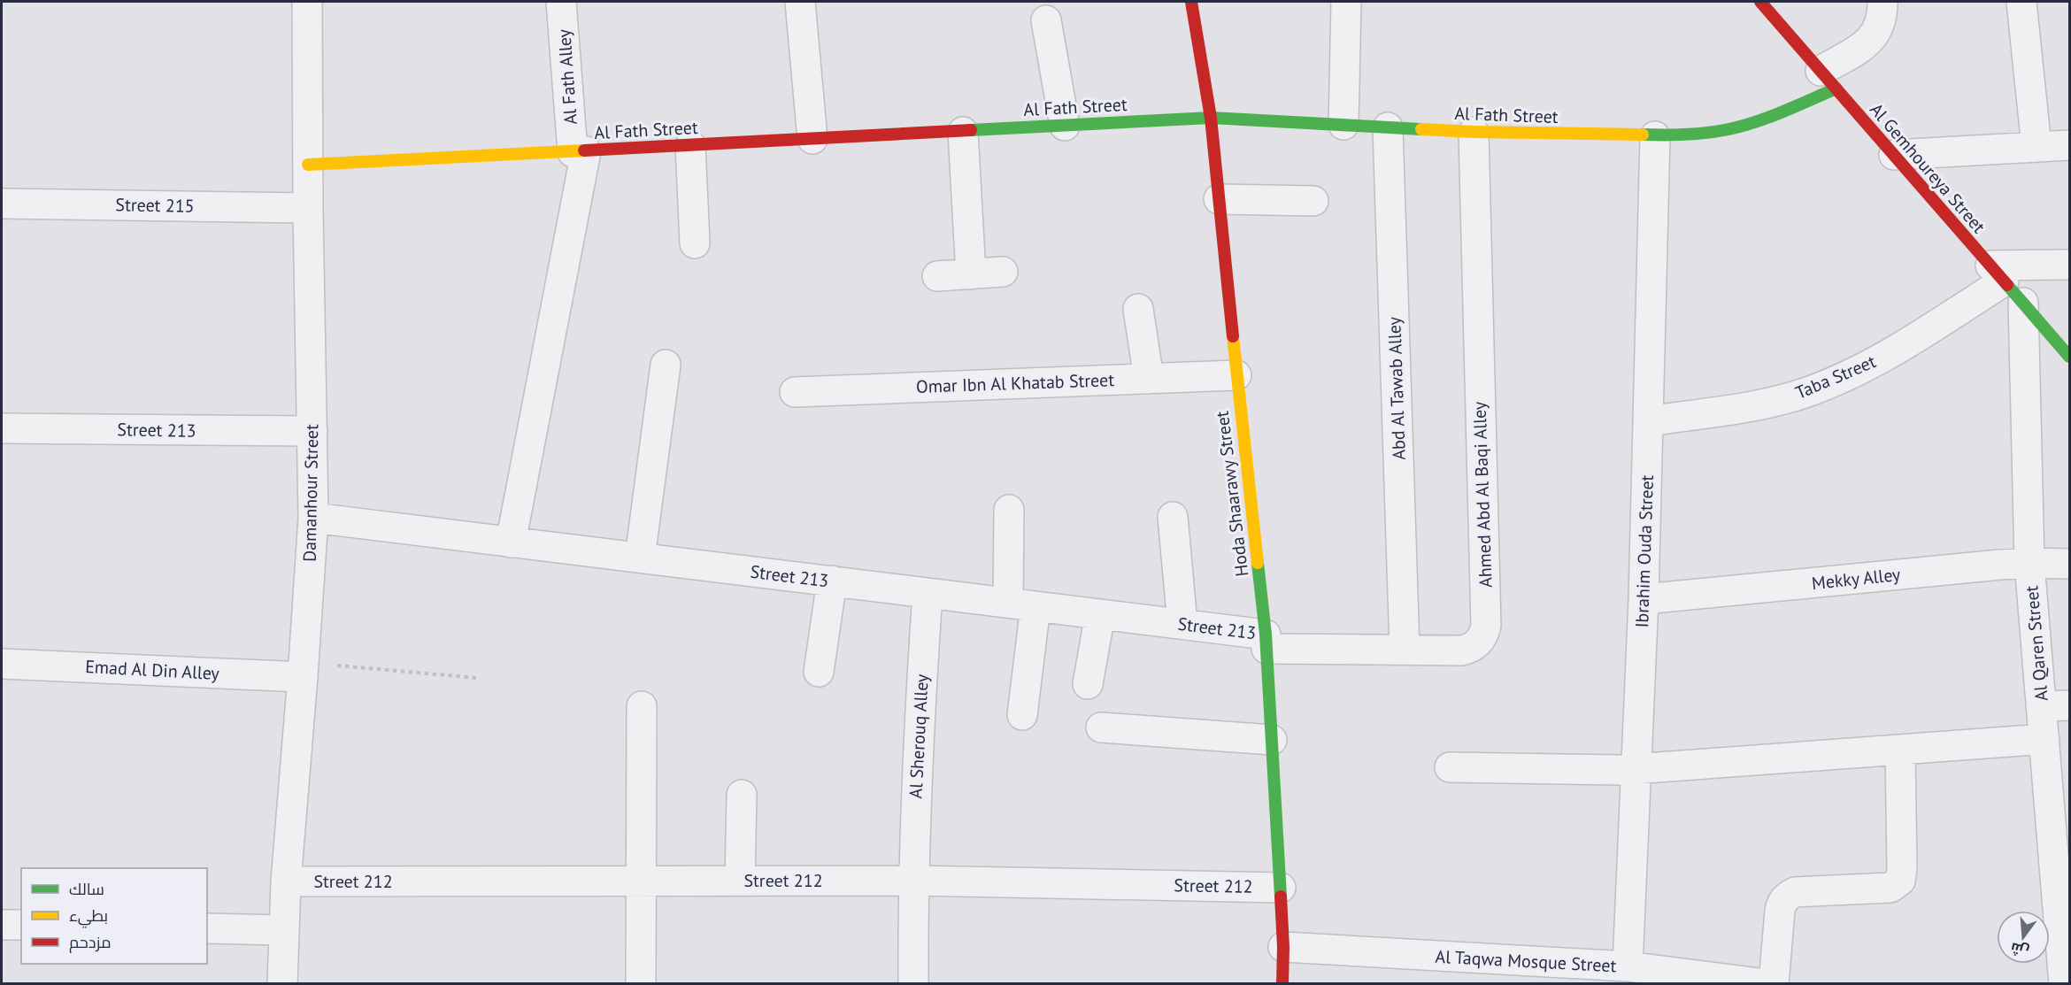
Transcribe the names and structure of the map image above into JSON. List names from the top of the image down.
{
  "streets": {
    "street": [
      "Al Fath Alley",
      "Al Fath Street",
      "Al Gemhoureya Street",
      "Street 215",
      "Taba Street",
      "Omar Ibn Al Khatab Street",
      "Abd Al Tawab Alley",
      "Street 213",
      "Damanhour Street",
      "Hoda Shaarawy Street",
      "Ahmed Abd Al Baqi Alley",
      "Ibrahim Ouda Street",
      "Mekky Alley",
      "Al Qaren Street",
      "Emad Al Din Alley",
      "Al Sherouq Alley",
      "Street 212",
      "Al Taqwa Mosque Street"
    ]
  },
  "crossings": [
    ["Al Fath Alley", "Al Fath Street"],
    ["Al Fath Alley", "Street 213"],
    ["Al Fath Street", "Al Gemhoureya Street"],
    ["Al Fath Street", "Abd Al Tawab Alley"],
    ["Al Fath Street", "Damanhour Street"],
    ["Al Fath Street", "Hoda Shaarawy Street"],
    ["Al Fath Street", "Ahmed Abd Al Baqi Alley"],
    ["Al Fath Street", "Ibrahim Ouda Street"],
    ["Al Gemhoureya Street", "Taba Street"],
    ["Al Gemhoureya Street", "Al Qaren Street"],
    ["Street 215", "Damanhour Street"],
    ["Taba Street", "Ibrahim Ouda Street"],
    ["Taba Street", "Al Qaren Street"],
    ["Omar Ibn Al Khatab Street", "Hoda Shaarawy Street"],
    ["Abd Al Tawab Alley", "Ahmed Abd Al Baqi Alley"],
    ["Street 213", "Damanhour Street"],
    ["Street 213", "Hoda Shaarawy Street"],
    ["Street 213", "Ahmed Abd Al Baqi Alley"],
    ["Street 213", "Al Sherouq Alley"],
    ["Damanhour Street", "Emad Al Din Alley"],
    ["Damanhour Street", "Street 212"],
    ["Hoda Shaarawy Street", "Ahmed Abd Al Baqi Alley"],
    ["Hoda Shaarawy Street", "Street 212"],
    ["Hoda Shaarawy Street", "Al Taqwa Mosque Street"],
    ["Ibrahim Ouda Street", "Mekky Alley"],
    ["Ibrahim Ouda Street", "Al Taqwa Mosque Street"],
    ["Mekky Alley", "Al Qaren Street"],
    ["Al Sherouq Alley", "Street 212"]
  ],
  "legend": ["سالك", "بطيء", "مزدحم"],
  "north": "bottom"
}
